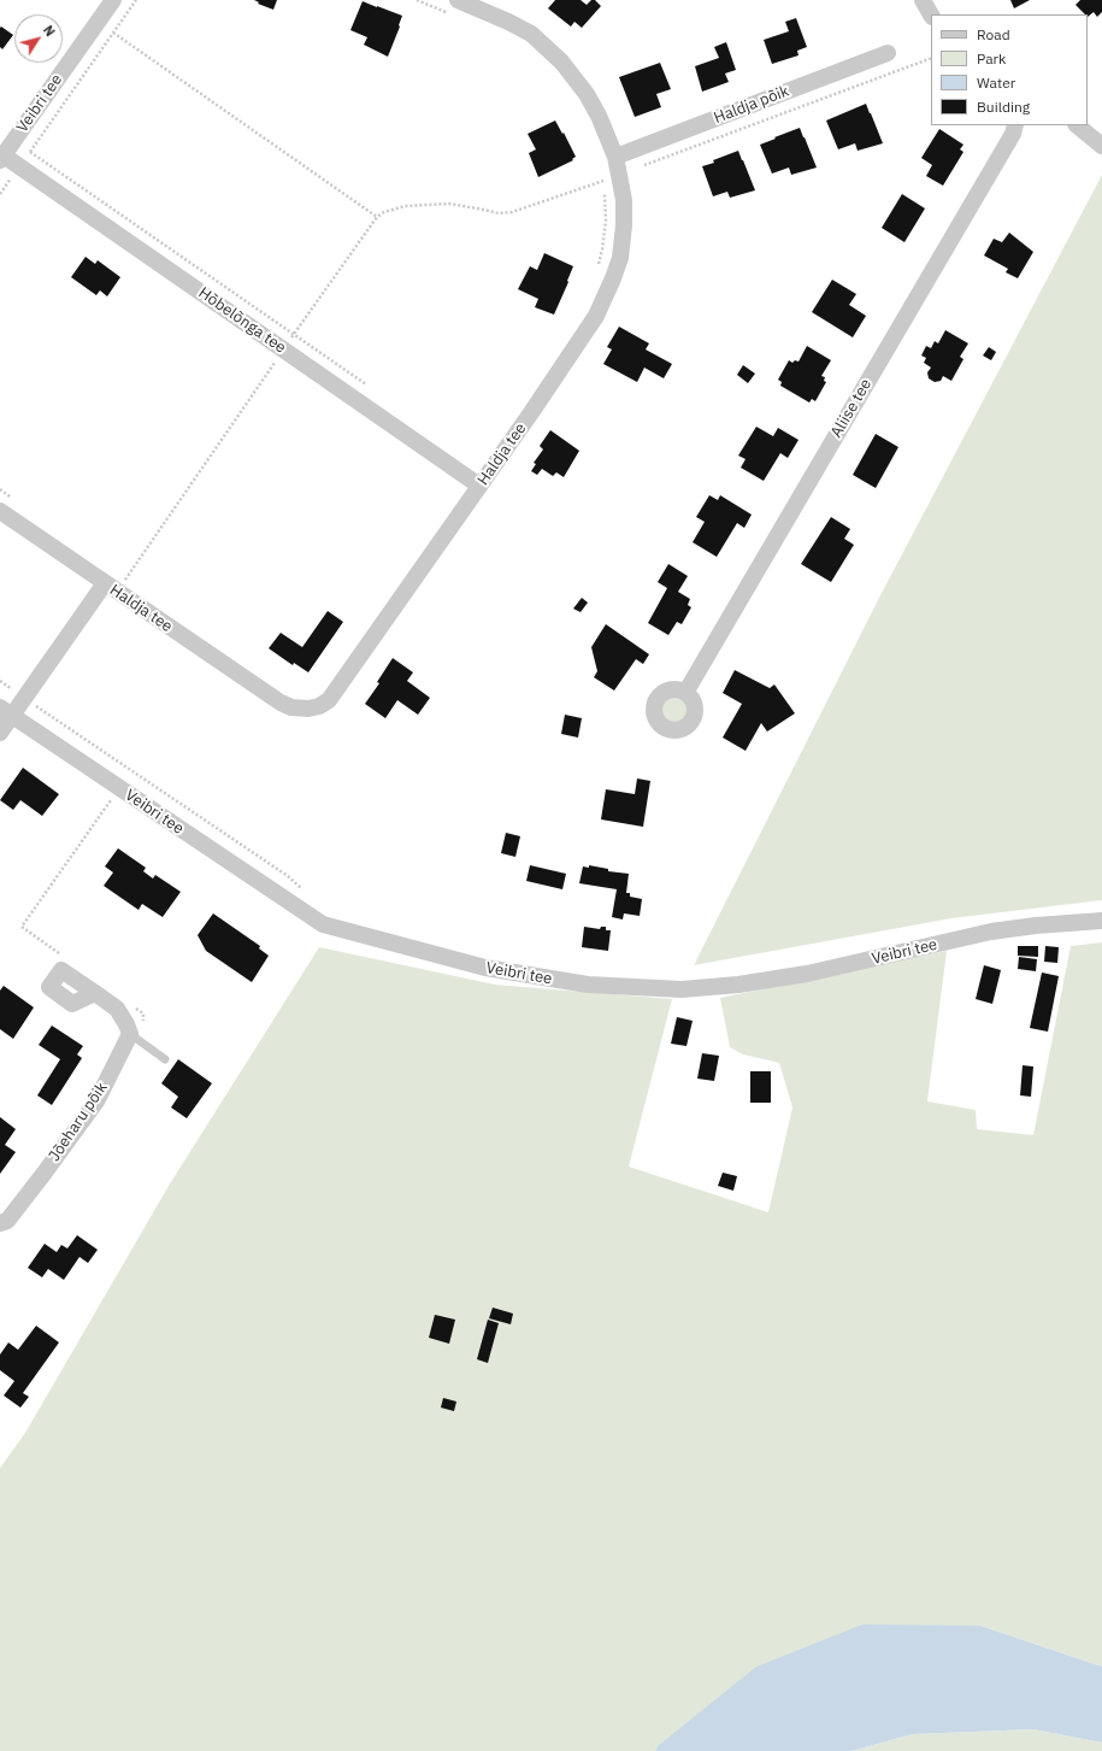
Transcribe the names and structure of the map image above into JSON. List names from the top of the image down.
{
  "streets": {
    "street": [
      "Veibri tee",
      "Haldja põik",
      "Hõbelõnga tee",
      "Aliise tee",
      "Haldja tee",
      "Jõeharu põik"
    ]
  },
  "crossings": [
    ["Veibri tee", "Hõbelõnga tee"],
    ["Veibri tee", "Haldja tee"],
    ["Haldja põik", "Haldja tee"],
    ["Hõbelõnga tee", "Haldja tee"]
  ],
  "legend": [
    "Road",
    "Park",
    "Water",
    "Building"
  ],
  "north": "top right"
}
